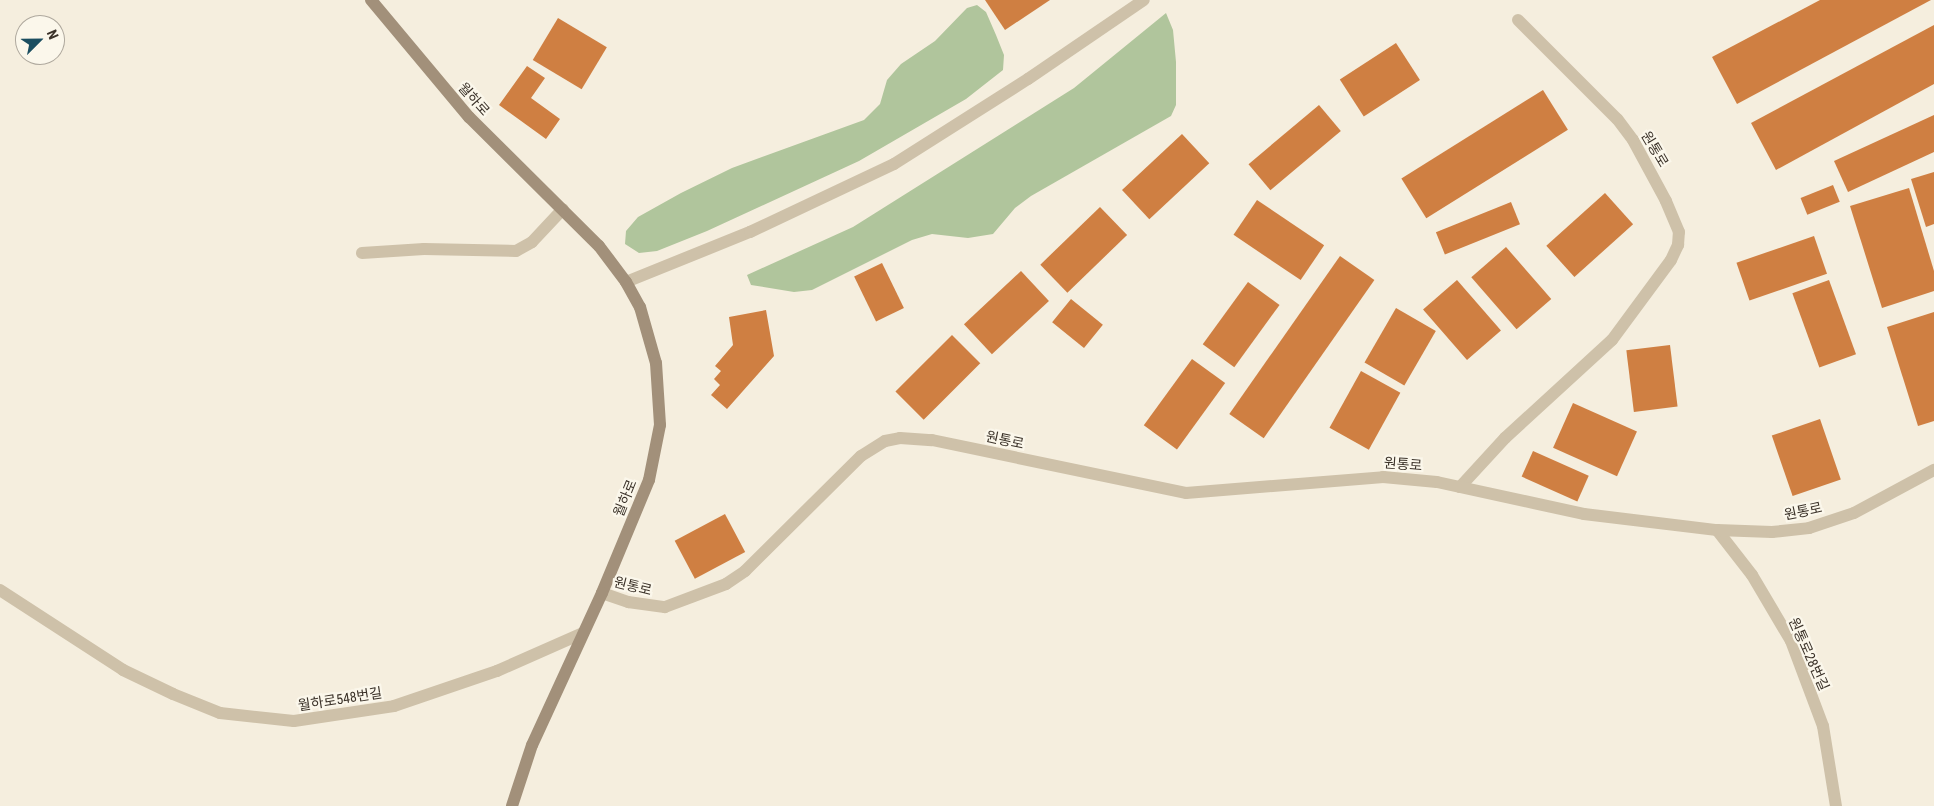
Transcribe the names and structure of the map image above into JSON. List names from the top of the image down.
{
  "streets": {
    "street": [
      "월하로",
      "원통로",
      "원통로28번길",
      "월하로548번길"
    ]
  },
  "crossings": [
    ["월하로", "원통로"],
    ["월하로", "월하로548번길"],
    ["원통로", "원통로28번길"]
  ],
  "north": "top right"
}
